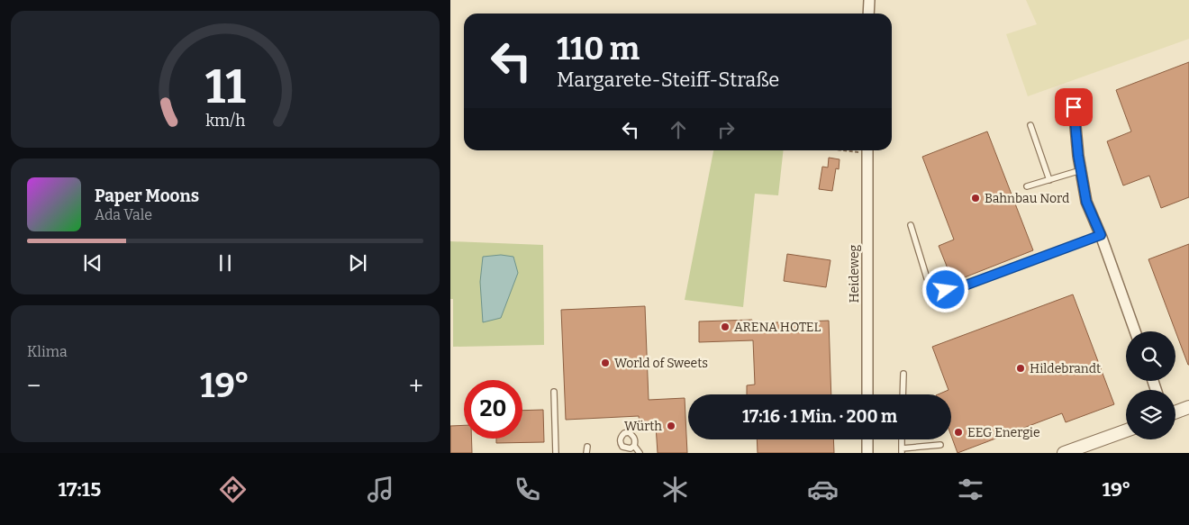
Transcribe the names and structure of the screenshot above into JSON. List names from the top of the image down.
{
  "streets": {
    "street": ["Heideweg"]
  },
  "places": [
    "Bahnbau Nord",
    "ARENA HOTEL",
    "World of Sweets",
    "Hildebrandt",
    "Würth",
    "EEG Energie"
  ],
  "page": {
    "turn": ["110 m", "Margarete-Steiff-Straße"],
    "song": ["Paper Moons", "Ada Vale"],
    "tile": "Klima",
    "heat": ["−", "19°", "+"],
    "limit": "20",
    "trip": "17:16 · 1 Min. · 200 m",
    "tabs": ["17:15", "19°"],
    "gauge": ["11", "km/h"]
  }
}
